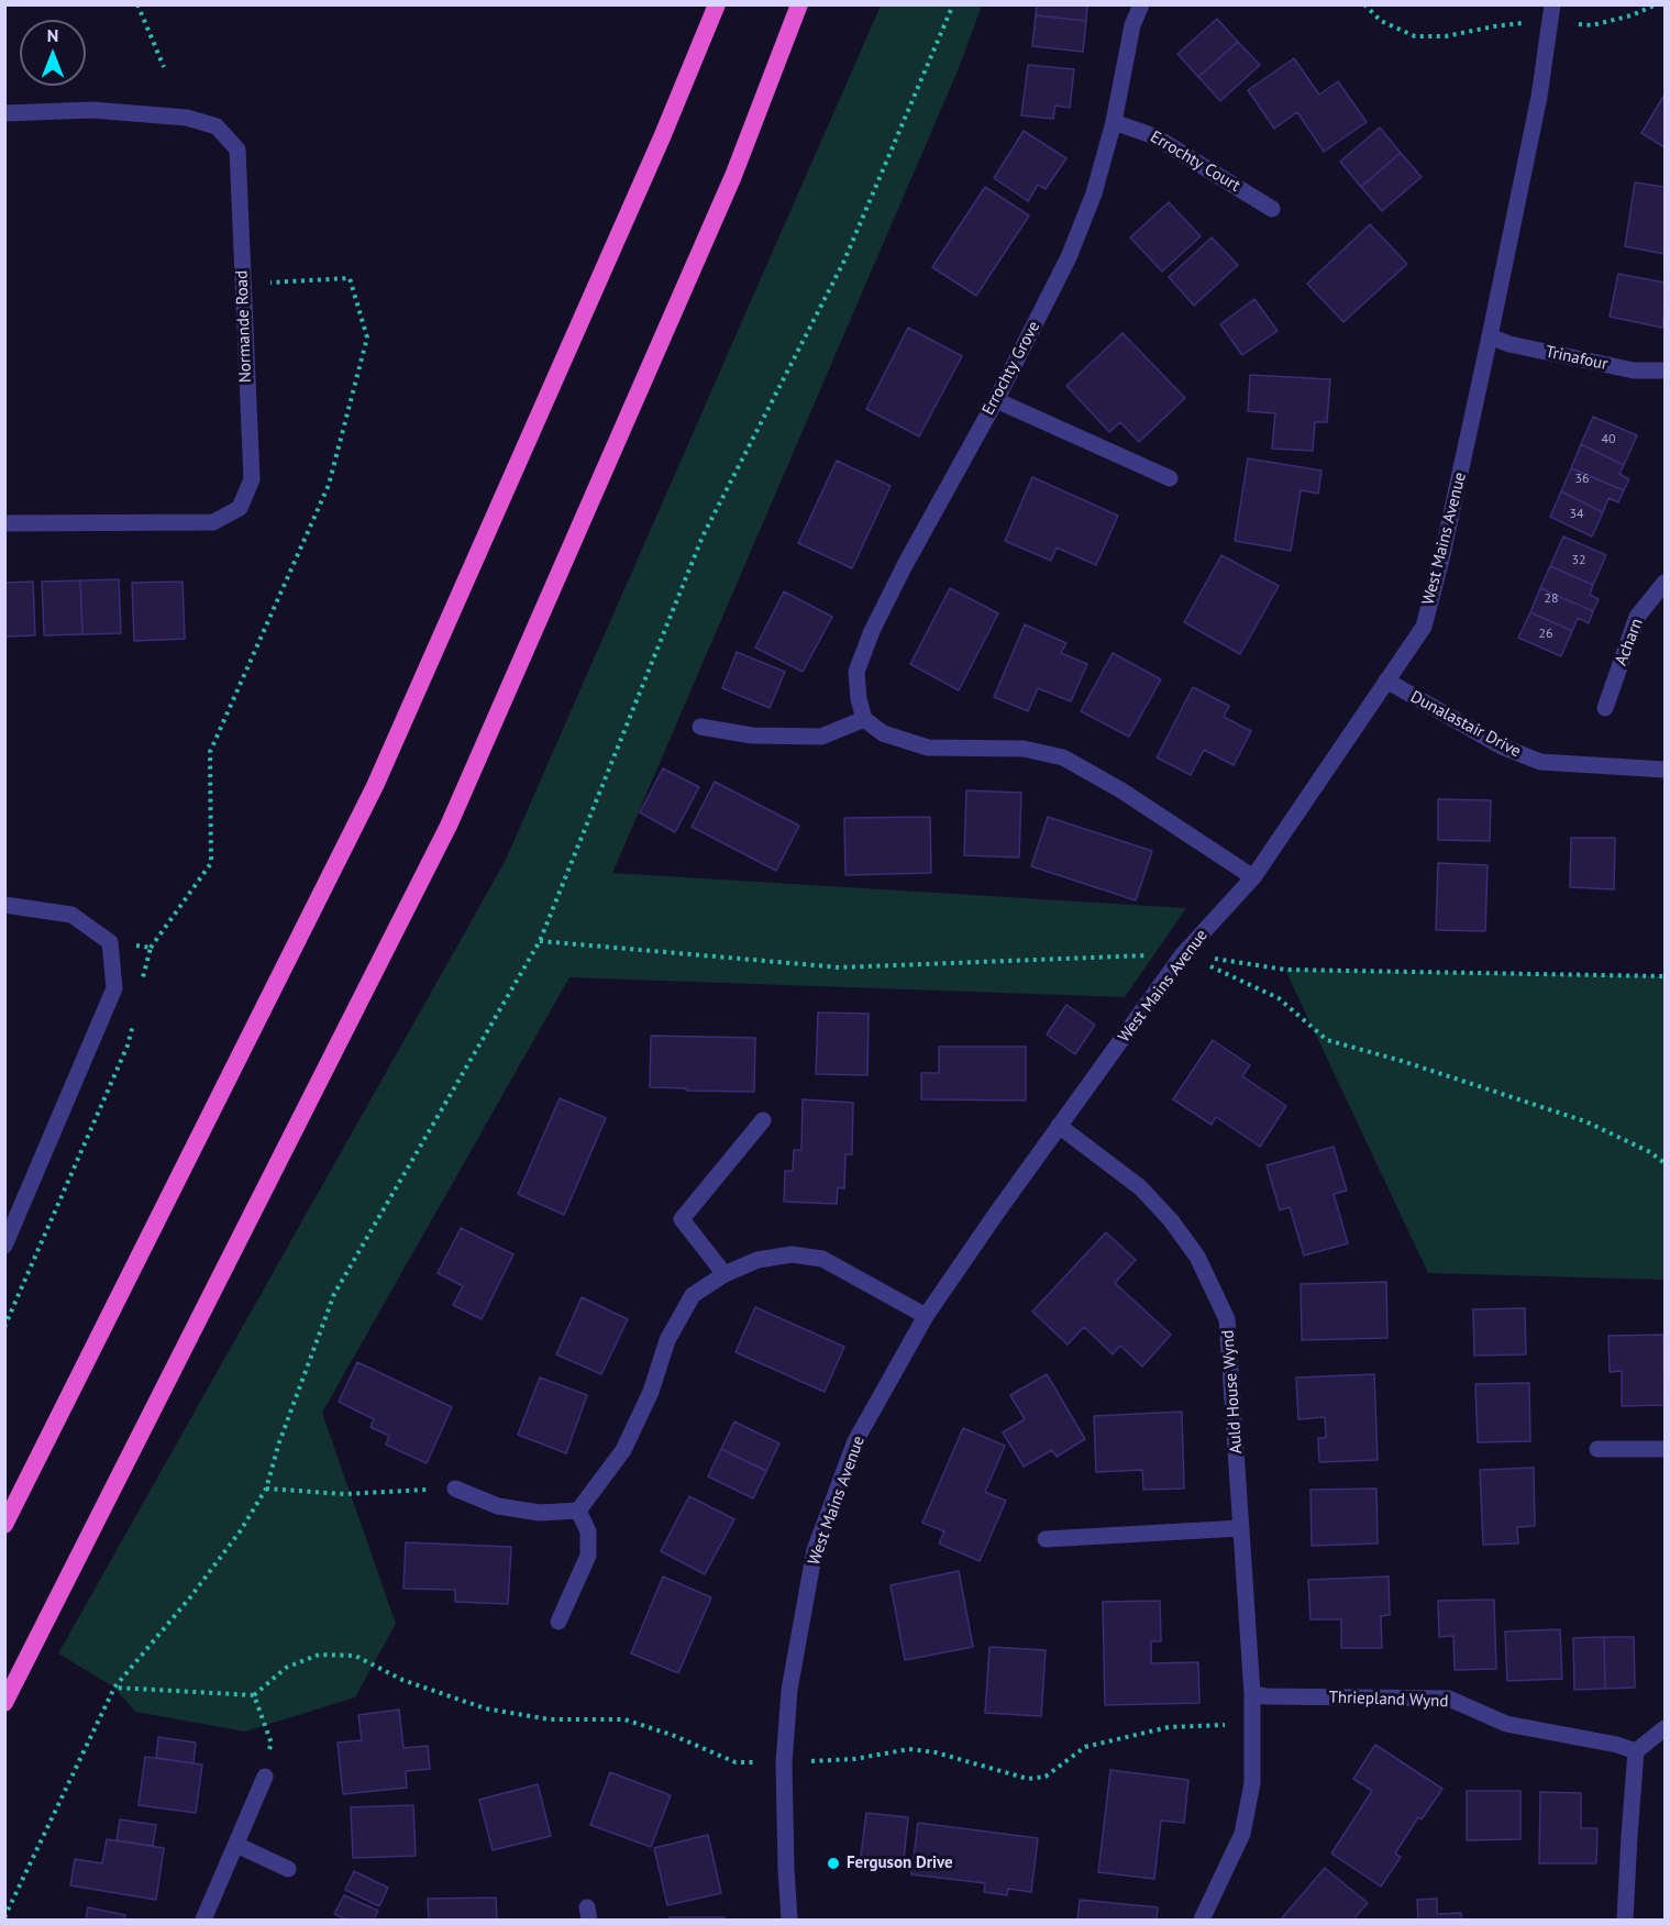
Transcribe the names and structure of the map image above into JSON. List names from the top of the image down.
{
  "streets": {
    "street": [
      "Errochty Court",
      "Normande Road",
      "Trinafour",
      "Errochty Grove",
      "West Mains Avenue",
      "Acharn",
      "Dunalastair Drive",
      "Auld House Wynd",
      "Thriepland Wynd"
    ]
  },
  "crossings": [
    ["Errochty Court", "Errochty Grove"],
    ["Trinafour", "West Mains Avenue"],
    ["West Mains Avenue", "Dunalastair Drive"],
    ["West Mains Avenue", "Auld House Wynd"],
    ["Auld House Wynd", "Thriepland Wynd"]
  ],
  "places": ["Ferguson Drive"],
  "house_numbers": [
    "40",
    "36",
    "34",
    "32",
    "28",
    "26"
  ],
  "north": "top"
}
